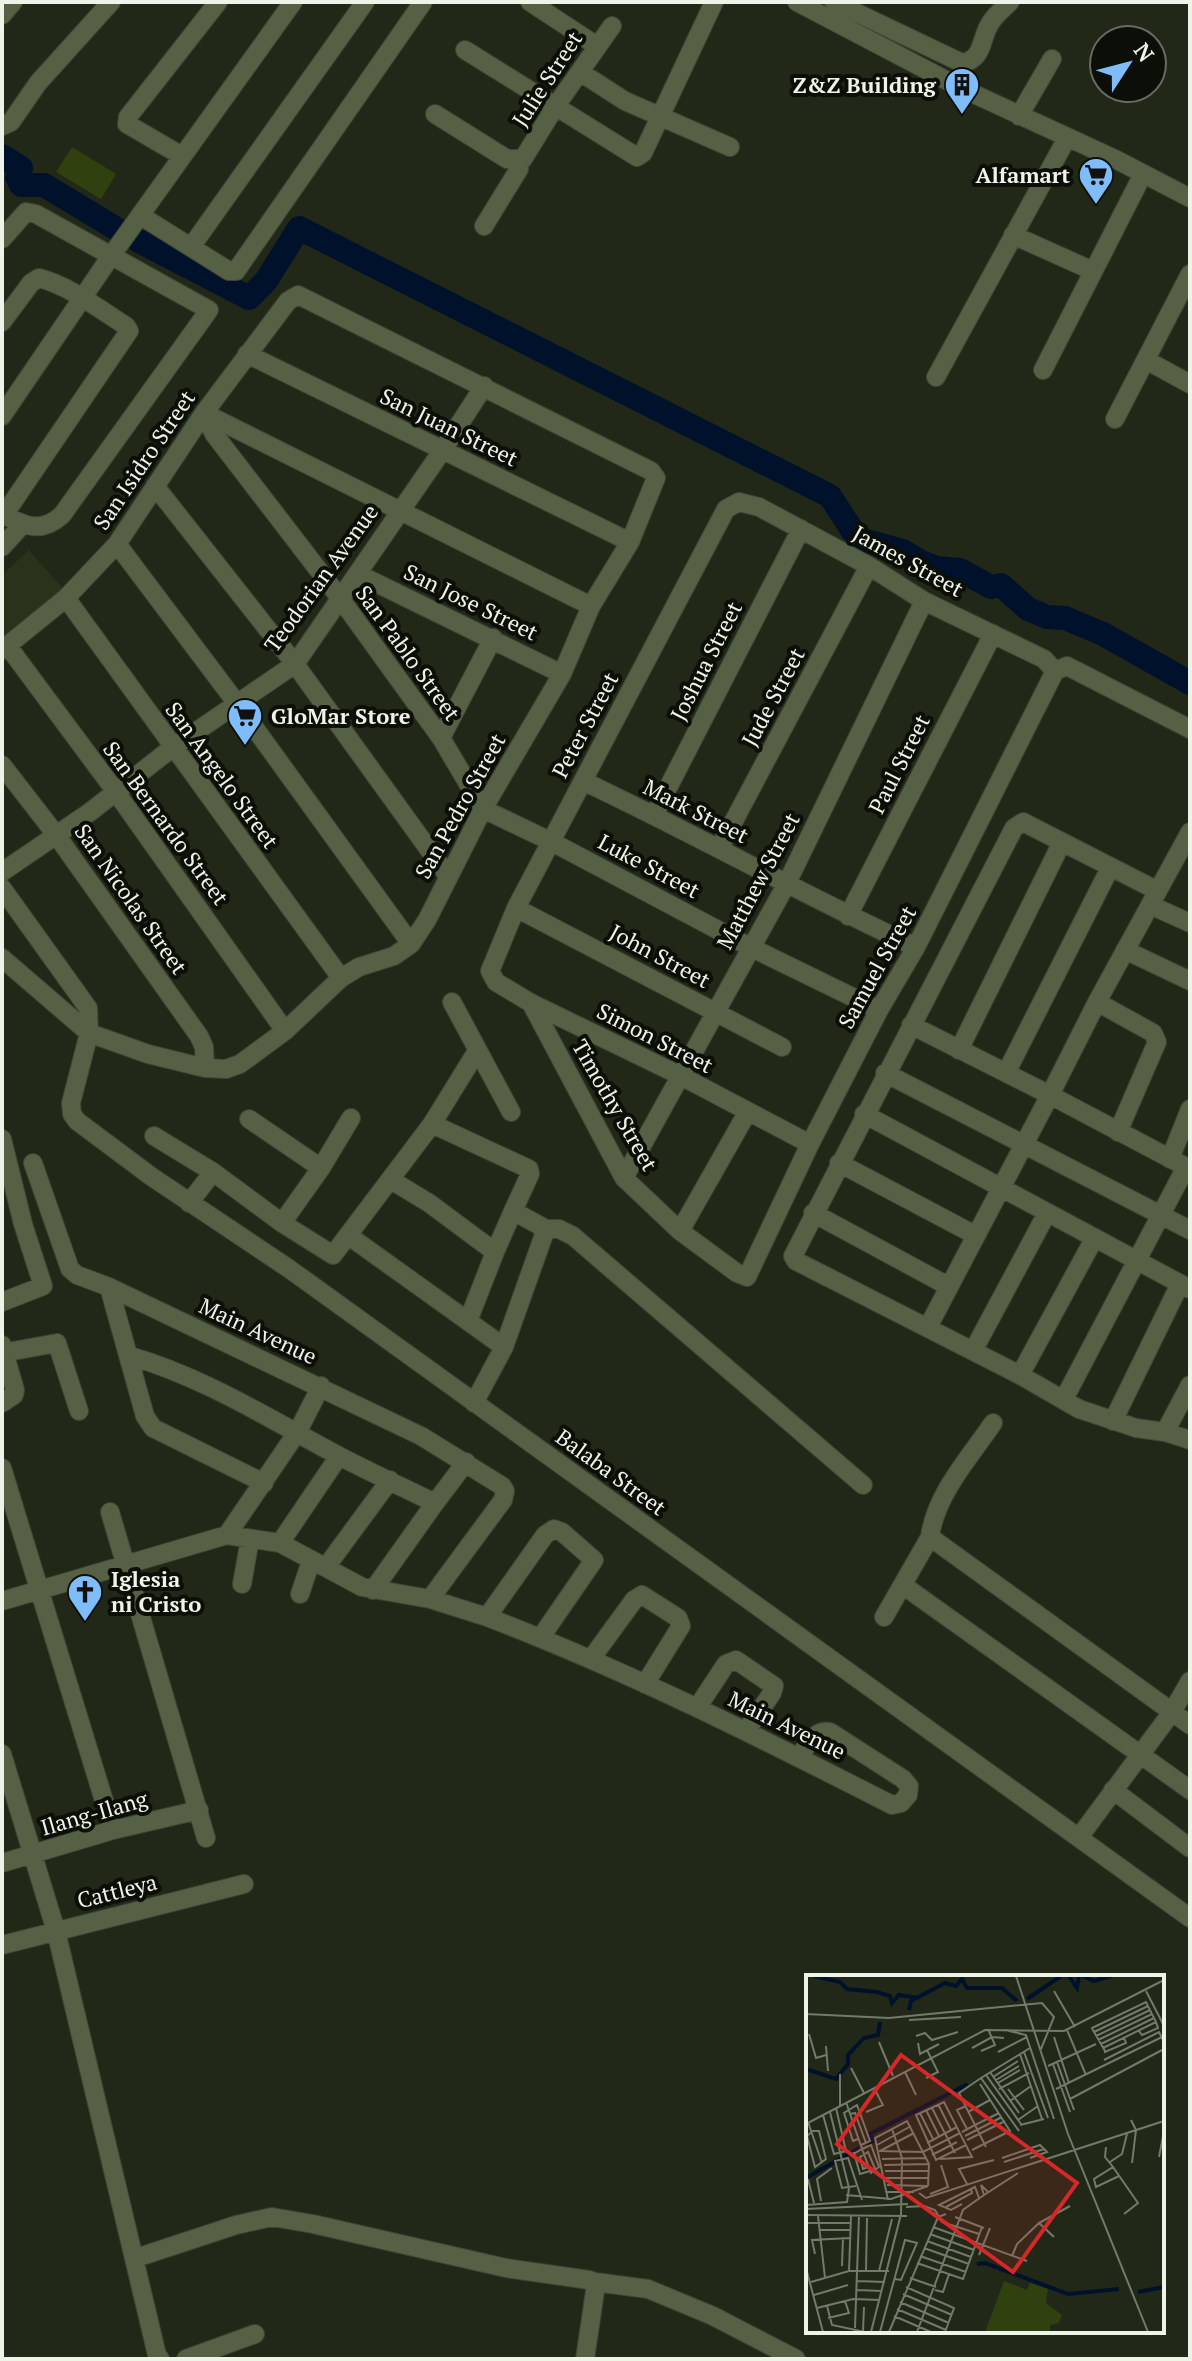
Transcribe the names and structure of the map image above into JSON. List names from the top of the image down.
{
  "streets": {
    "street": [
      "Julie Street",
      "San Juan Street",
      "San Isidro Street",
      "James Street",
      "Teodorian Avenue",
      "San Jose Street",
      "San Pablo Street",
      "Joshua Street",
      "Jude Street",
      "Peter Street",
      "Paul Street",
      "San Angelo Street",
      "San Pedro Street",
      "Mark Street",
      "San Bernardo Street",
      "Luke Street",
      "Matthew Street",
      "San Nicolas Street",
      "John Street",
      "Samuel Street",
      "Simon Street",
      "Timothy Street",
      "Main Avenue",
      "Balaba Street",
      "Ilang-Ilang",
      "Cattleya"
    ]
  },
  "crossings": [
    ["San Juan Street", "San Isidro Street"],
    ["San Juan Street", "Teodorian Avenue"],
    ["San Juan Street", "San Pedro Street"],
    ["San Isidro Street", "Teodorian Avenue"],
    ["San Isidro Street", "San Pablo Street"],
    ["San Isidro Street", "San Angelo Street"],
    ["San Isidro Street", "San Pedro Street"],
    ["San Isidro Street", "San Bernardo Street"],
    ["James Street", "Joshua Street"],
    ["James Street", "Jude Street"],
    ["James Street", "Peter Street"],
    ["James Street", "Paul Street"],
    ["James Street", "Matthew Street"],
    ["James Street", "Samuel Street"],
    ["Teodorian Avenue", "San Jose Street"],
    ["Teodorian Avenue", "San Pablo Street"],
    ["Teodorian Avenue", "San Angelo Street"],
    ["Teodorian Avenue", "San Pedro Street"],
    ["Teodorian Avenue", "San Bernardo Street"],
    ["Teodorian Avenue", "San Nicolas Street"],
    ["San Jose Street", "San Pedro Street"],
    ["San Pablo Street", "San Pedro Street"],
    ["San Pablo Street", "Luke Street"],
    ["Joshua Street", "Mark Street"],
    ["Jude Street", "Mark Street"],
    ["Peter Street", "Mark Street"],
    ["Peter Street", "Luke Street"],
    ["Peter Street", "John Street"],
    ["Peter Street", "Simon Street"],
    ["Paul Street", "Mark Street"],
    ["San Pedro Street", "Luke Street"],
    ["Mark Street", "Matthew Street"],
    ["Mark Street", "Samuel Street"],
    ["Luke Street", "Matthew Street"],
    ["Luke Street", "Samuel Street"],
    ["Matthew Street", "John Street"],
    ["Matthew Street", "Simon Street"],
    ["Matthew Street", "Timothy Street"],
    ["Samuel Street", "Simon Street"],
    ["Samuel Street", "Timothy Street"],
    ["Simon Street", "Timothy Street"]
  ],
  "places": {
    "building": ["Z&Z Building"],
    "supermarket": ["Alfamart", "GloMar Store"],
    "church": ["Iglesia ni Cristo"]
  },
  "north": "top right"
}
